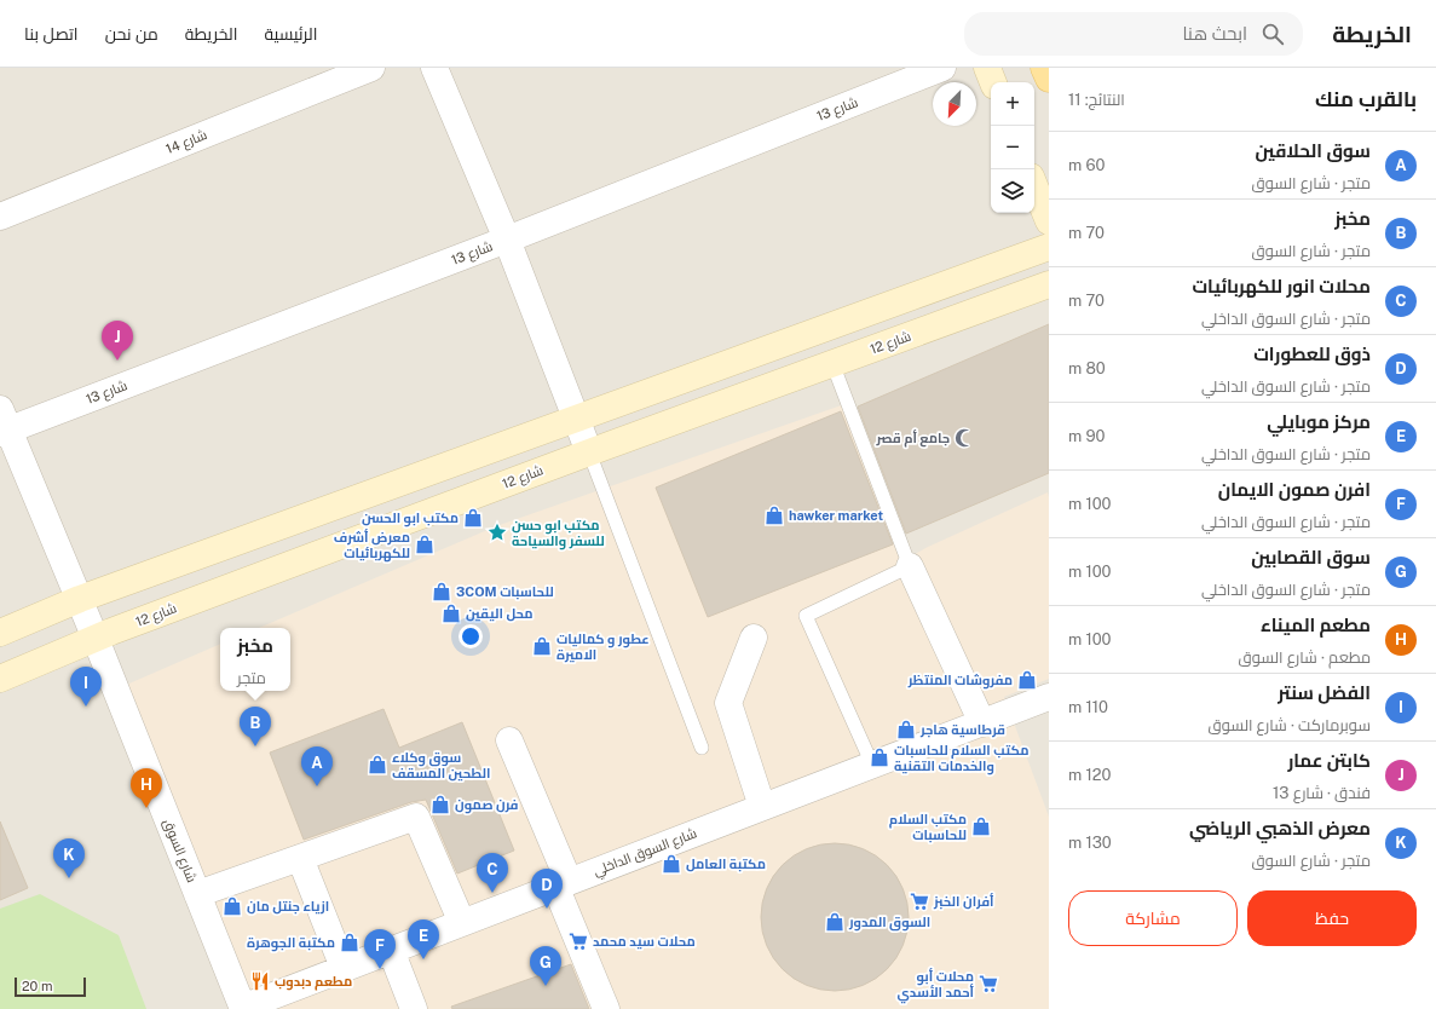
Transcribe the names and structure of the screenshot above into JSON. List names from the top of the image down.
{
  "streets": {
    "street": [
      "شارع 13",
      "شارع 14",
      "شارع 12",
      "شارع السوق",
      "شارع السوق الداخلي"
    ]
  },
  "crossings": [
    ["شارع 13", "شارع السوق"],
    ["شارع 12", "شارع السوق"],
    ["شارع السوق", "شارع السوق الداخلي"]
  ],
  "places": {
    "mosque": ["جامع أم قصر"],
    "shop": [
      "hawker market",
      "مكتب ابو الحسن",
      "معرض أشرف للكهربائيات",
      "3COM للحاسبات",
      "محل اليقين",
      "عطور و كماليات الاميرة",
      "مفروشات المنتظر",
      "قرطاسية هاجر",
      "مكتب السلام للحاسبات والخدمات التقنية",
      "سوق وكلاء الطحين المسقف",
      "فرن صمون",
      "مكتب السلام للحاسبات",
      "مكتبة العامل",
      "ازياء جنتل مان",
      "السوق المدور",
      "مكتبة الجوهرة"
    ],
    "place": ["مكتب ابو حسن للسفر والسياحة"],
    "supermarket": ["أفران الخبز", "محلات سيد محمد", "محلات أبو أحمد الأسدي"],
    "restaurant": ["مطعم دبدوب"]
  },
  "scale_bar": "20 m",
  "north": "bottom left",
  "page": {
    "header": "الخريطة",
    "search": "ابحث هنا",
    "nav": [
      "الرئيسية",
      "الخريطة",
      "من نحن",
      "اتصل بنا"
    ],
    "heading": ["بالقرب منك", "النتائج: 11"],
    "map_buttons": ["+", "−"],
    "list": [
      {
        "mark": "A",
        "name": "سوق الحلاقين",
        "note": "متجر · شارع السوق",
        "value": "60 m"
      },
      {
        "mark": "B",
        "name": "مخبز",
        "note": "متجر · شارع السوق",
        "value": "70 m"
      },
      {
        "mark": "C",
        "name": "محلات انور للكهربائيات",
        "note": "متجر · شارع السوق الداخلي",
        "value": "70 m"
      },
      {
        "mark": "D",
        "name": "ذوق للعطورات",
        "note": "متجر · شارع السوق الداخلي",
        "value": "80 m"
      },
      {
        "mark": "E",
        "name": "مركز موبايلي",
        "note": "متجر · شارع السوق الداخلي",
        "value": "90 m"
      },
      {
        "mark": "F",
        "name": "افرن صمون الايمان",
        "note": "متجر · شارع السوق الداخلي",
        "value": "100 m"
      },
      {
        "mark": "G",
        "name": "سوق القصابين",
        "note": "متجر · شارع السوق الداخلي",
        "value": "100 m"
      },
      {
        "mark": "H",
        "name": "مطعم الميناء",
        "note": "مطعم · شارع السوق",
        "value": "100 m"
      },
      {
        "mark": "I",
        "name": "الفضل سنتر",
        "note": "سوبرماركت · شارع السوق",
        "value": "110 m"
      },
      {
        "mark": "J",
        "name": "كابتن عمار",
        "note": "فندق · شارع 13",
        "value": "120 m"
      },
      {
        "mark": "K",
        "name": "معرض الذهبي الرياضي",
        "note": "متجر · شارع السوق",
        "value": "130 m"
      }
    ],
    "pins": [
      "J",
      "I",
      "B",
      "A",
      "H",
      "K",
      "C",
      "D",
      "E",
      "F",
      "G"
    ],
    "popup": ["مخبز", "متجر"],
    "buttons": ["حفظ", "مشاركة"],
    "scale": "20 m"
  }
}
